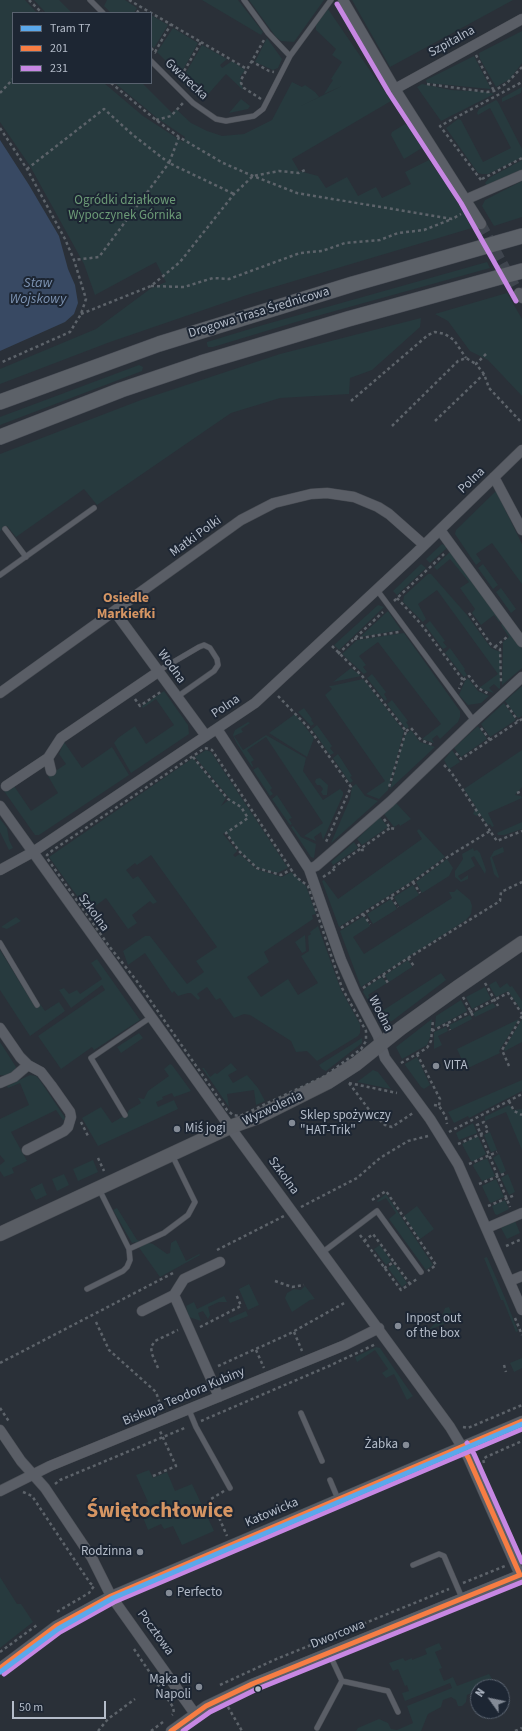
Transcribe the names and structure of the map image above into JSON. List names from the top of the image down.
{
  "streets": {
    "main road": ["Drogowa Trasa Średnicowa"],
    "street": [
      "Szpitalna",
      "Polna",
      "Matki Polki",
      "Wodna",
      "Szkolna",
      "Wyzwolenia",
      "Biskupa Teodora Kubiny",
      "Katowicka",
      "Pocztowa",
      "Dworcowa"
    ],
    "lane": ["Gwarecka"]
  },
  "crossings": [
    ["Polna", "Matki Polki"],
    ["Polna", "Wodna"],
    ["Polna", "Szkolna"],
    ["Matki Polki", "Wodna"],
    ["Wodna", "Wyzwolenia"],
    ["Szkolna", "Wyzwolenia"],
    ["Szkolna", "Biskupa Teodora Kubiny"],
    ["Szkolna", "Katowicka"],
    ["Szkolna", "Dworcowa"],
    ["Biskupa Teodora Kubiny", "Pocztowa"],
    ["Katowicka", "Pocztowa"],
    ["Pocztowa", "Dworcowa"]
  ],
  "districts": ["Osiedle Markiefki", "Świętochłowice"],
  "water": ["Staw Wojskowy"],
  "parks": ["Ogródki działkowe Wypoczynek Górnika"],
  "places": [
    "VITA",
    "Sklep spożywczy \"HAT-Trik\"",
    "Miś jogi",
    "Inpost out of the box",
    "Żabka",
    "Rodzinna",
    "Perfecto",
    "Mąka di Napoli"
  ],
  "lines": ["transit line 231", "transit line 201", "tram line T7"],
  "legend": ["Tram T7", "201", "231"],
  "scale_bar": "50 m",
  "north": "top left"
}
